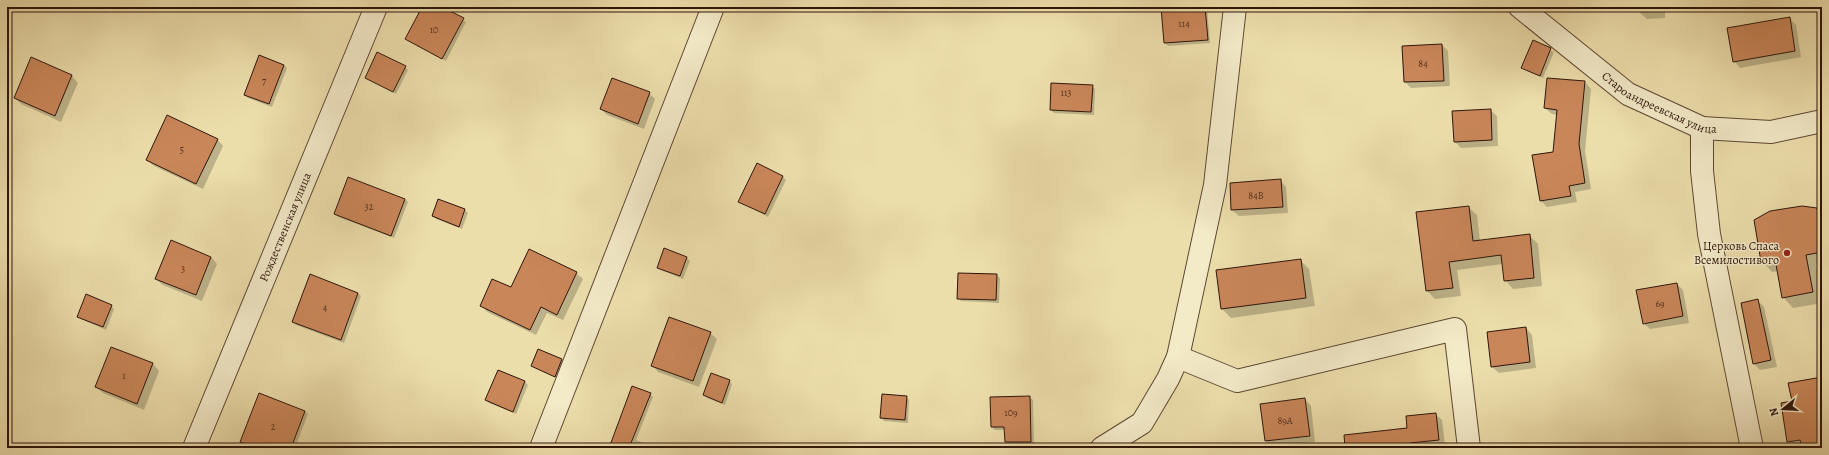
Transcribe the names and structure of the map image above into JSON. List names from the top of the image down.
{
  "streets": {
    "street": ["Староандреевская улица", "Рождественская улица"]
  },
  "places": ["Церковь Спаса Всемилостивого"],
  "house_numbers": [
    "114",
    "10",
    "84",
    "7",
    "113",
    "5",
    "84В",
    "32",
    "3",
    "69",
    "4",
    "1",
    "109",
    "89А",
    "2"
  ],
  "north": "left"
}
